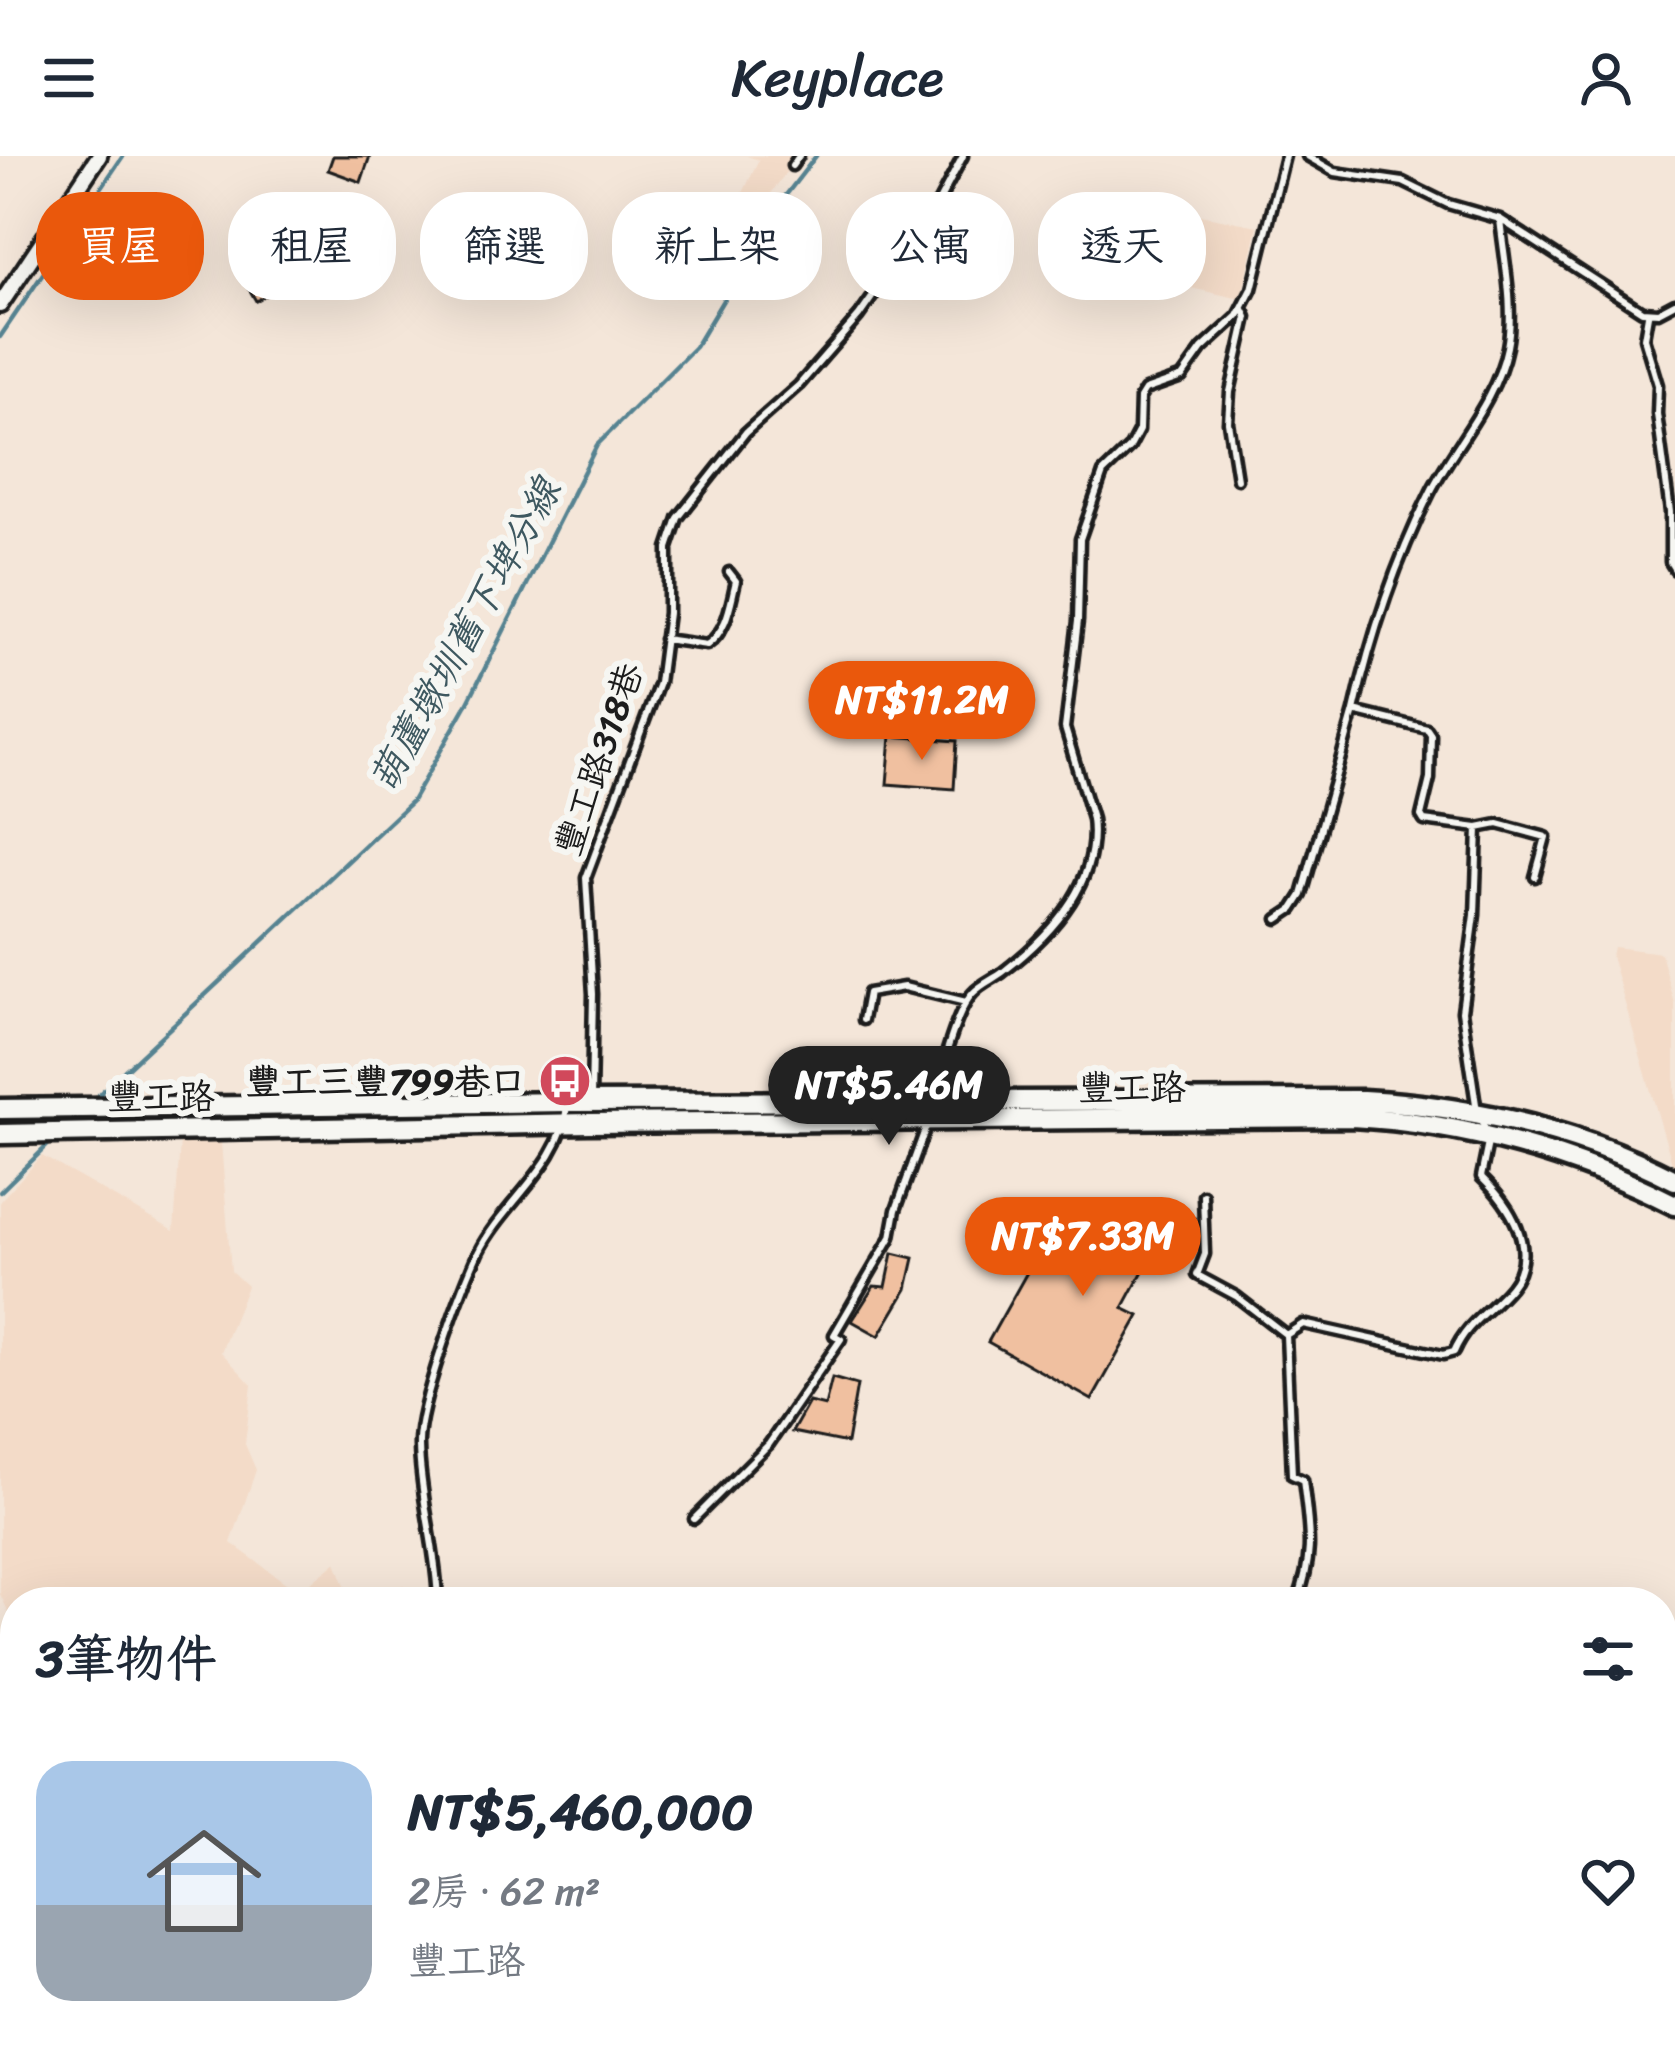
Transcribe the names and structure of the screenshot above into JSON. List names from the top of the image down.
{
  "streets": {
    "street": ["豐工路"],
    "lane": ["豐工路318巷"]
  },
  "crossings": [
    ["豐工路318巷", "豐工路"]
  ],
  "water": ["葫蘆墩圳舊下埤分線"],
  "places": {
    "bus stop": ["豐工三豐799巷口"]
  },
  "page": {
    "header": "Keyplace",
    "chip": [
      "買屋",
      "租屋",
      "篩選",
      "新上架",
      "公寓",
      "透天"
    ],
    "price": ["NT$11.2M", "NT$5.46M", "NT$7.33M"],
    "heading": "3筆物件",
    "list": [
      {
        "name": "NT$5,460,000",
        "note": "2房 · 62 m² · 豐工路"
      }
    ]
  }
}
